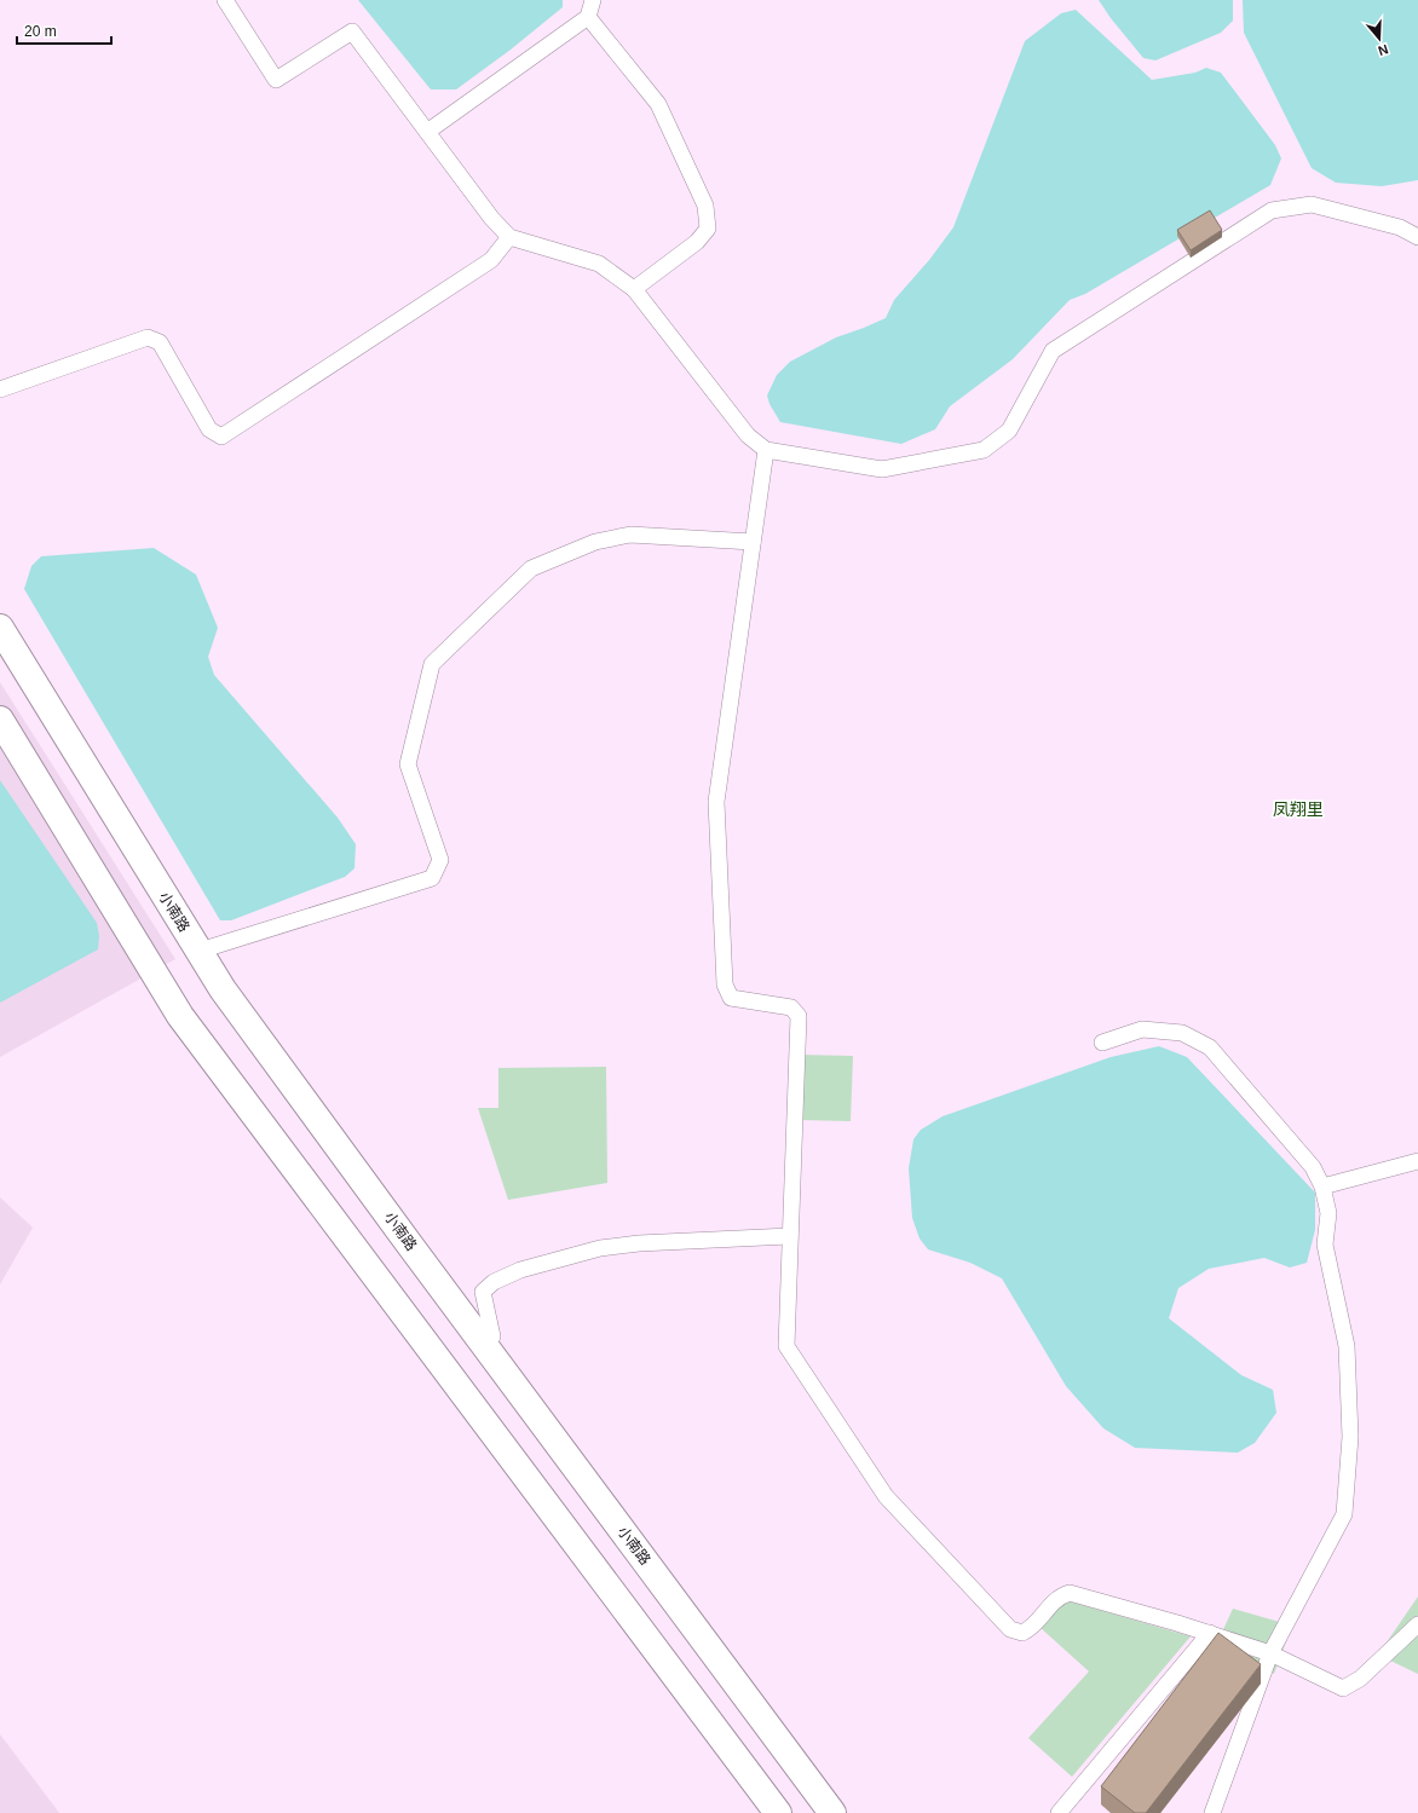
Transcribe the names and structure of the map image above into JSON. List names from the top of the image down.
{
  "streets": {
    "main road": ["小南路"]
  },
  "districts": ["凤翔里"],
  "scale_bar": "20 m",
  "north": "bottom"
}
